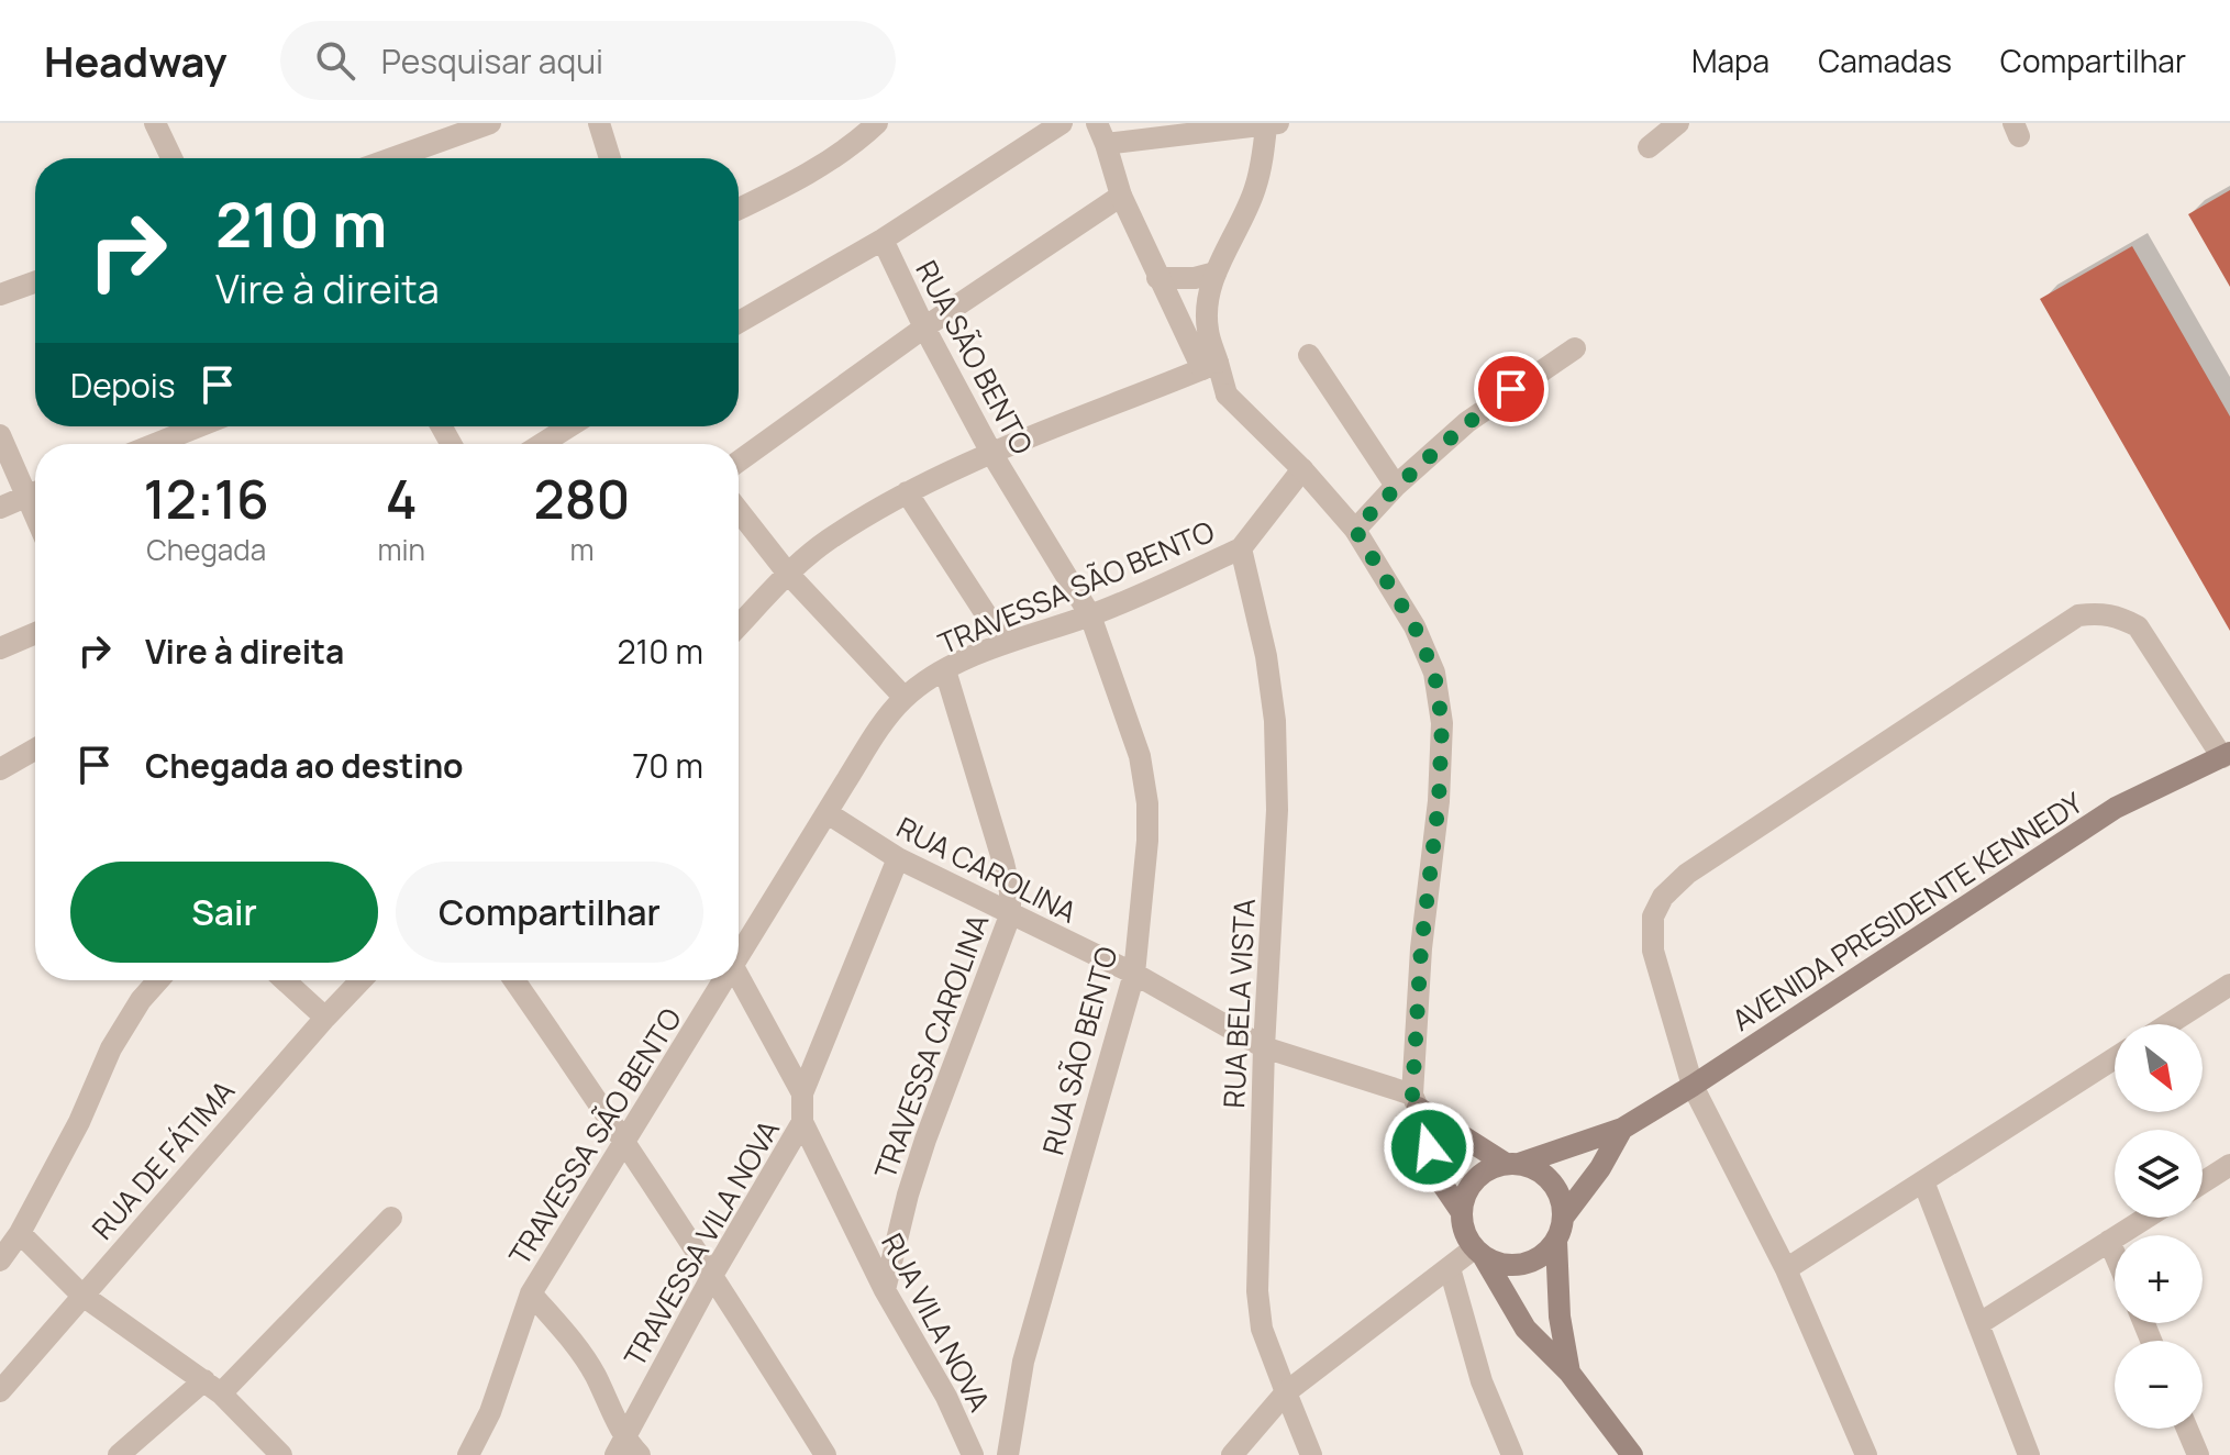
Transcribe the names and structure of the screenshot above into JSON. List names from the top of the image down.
{
  "streets": {
    "main road": ["AVENIDA PRESIDENTE KENNEDY"],
    "street": [
      "RUA SÃO BENTO",
      "TRAVESSA SÃO BENTO",
      "RUA CAROLINA",
      "RUA BELA VISTA",
      "TRAVESSA CAROLINA",
      "RUA DE FÁTIMA",
      "TRAVESSA VILA NOVA",
      "RUA VILA NOVA"
    ]
  },
  "crossings": [
    ["RUA SÃO BENTO", "TRAVESSA SÃO BENTO"],
    ["RUA SÃO BENTO", "RUA CAROLINA"],
    ["TRAVESSA SÃO BENTO", "RUA CAROLINA"],
    ["TRAVESSA SÃO BENTO", "RUA BELA VISTA"],
    ["TRAVESSA SÃO BENTO", "TRAVESSA CAROLINA"],
    ["RUA CAROLINA", "RUA BELA VISTA"],
    ["RUA CAROLINA", "TRAVESSA CAROLINA"],
    ["RUA CAROLINA", "TRAVESSA VILA NOVA"],
    ["TRAVESSA CAROLINA", "RUA VILA NOVA"],
    ["TRAVESSA VILA NOVA", "RUA VILA NOVA"]
  ],
  "north": "bottom right",
  "page": {
    "header": "Headway",
    "search": "Pesquisar aqui",
    "nav": ["Mapa", "Camadas", "Compartilhar"],
    "turn": ["210 m", "Vire à direita"],
    "then": "Depois",
    "eta": [
      "12:16",
      "Chegada",
      "4",
      "min",
      "280",
      "m"
    ],
    "list": [
      {
        "name": "Vire à direita",
        "value": "210 m"
      },
      {
        "name": "Chegada ao destino",
        "value": "70 m"
      }
    ],
    "buttons": ["Sair", "Compartilhar"],
    "map_buttons": ["+", "−"]
  }
}
